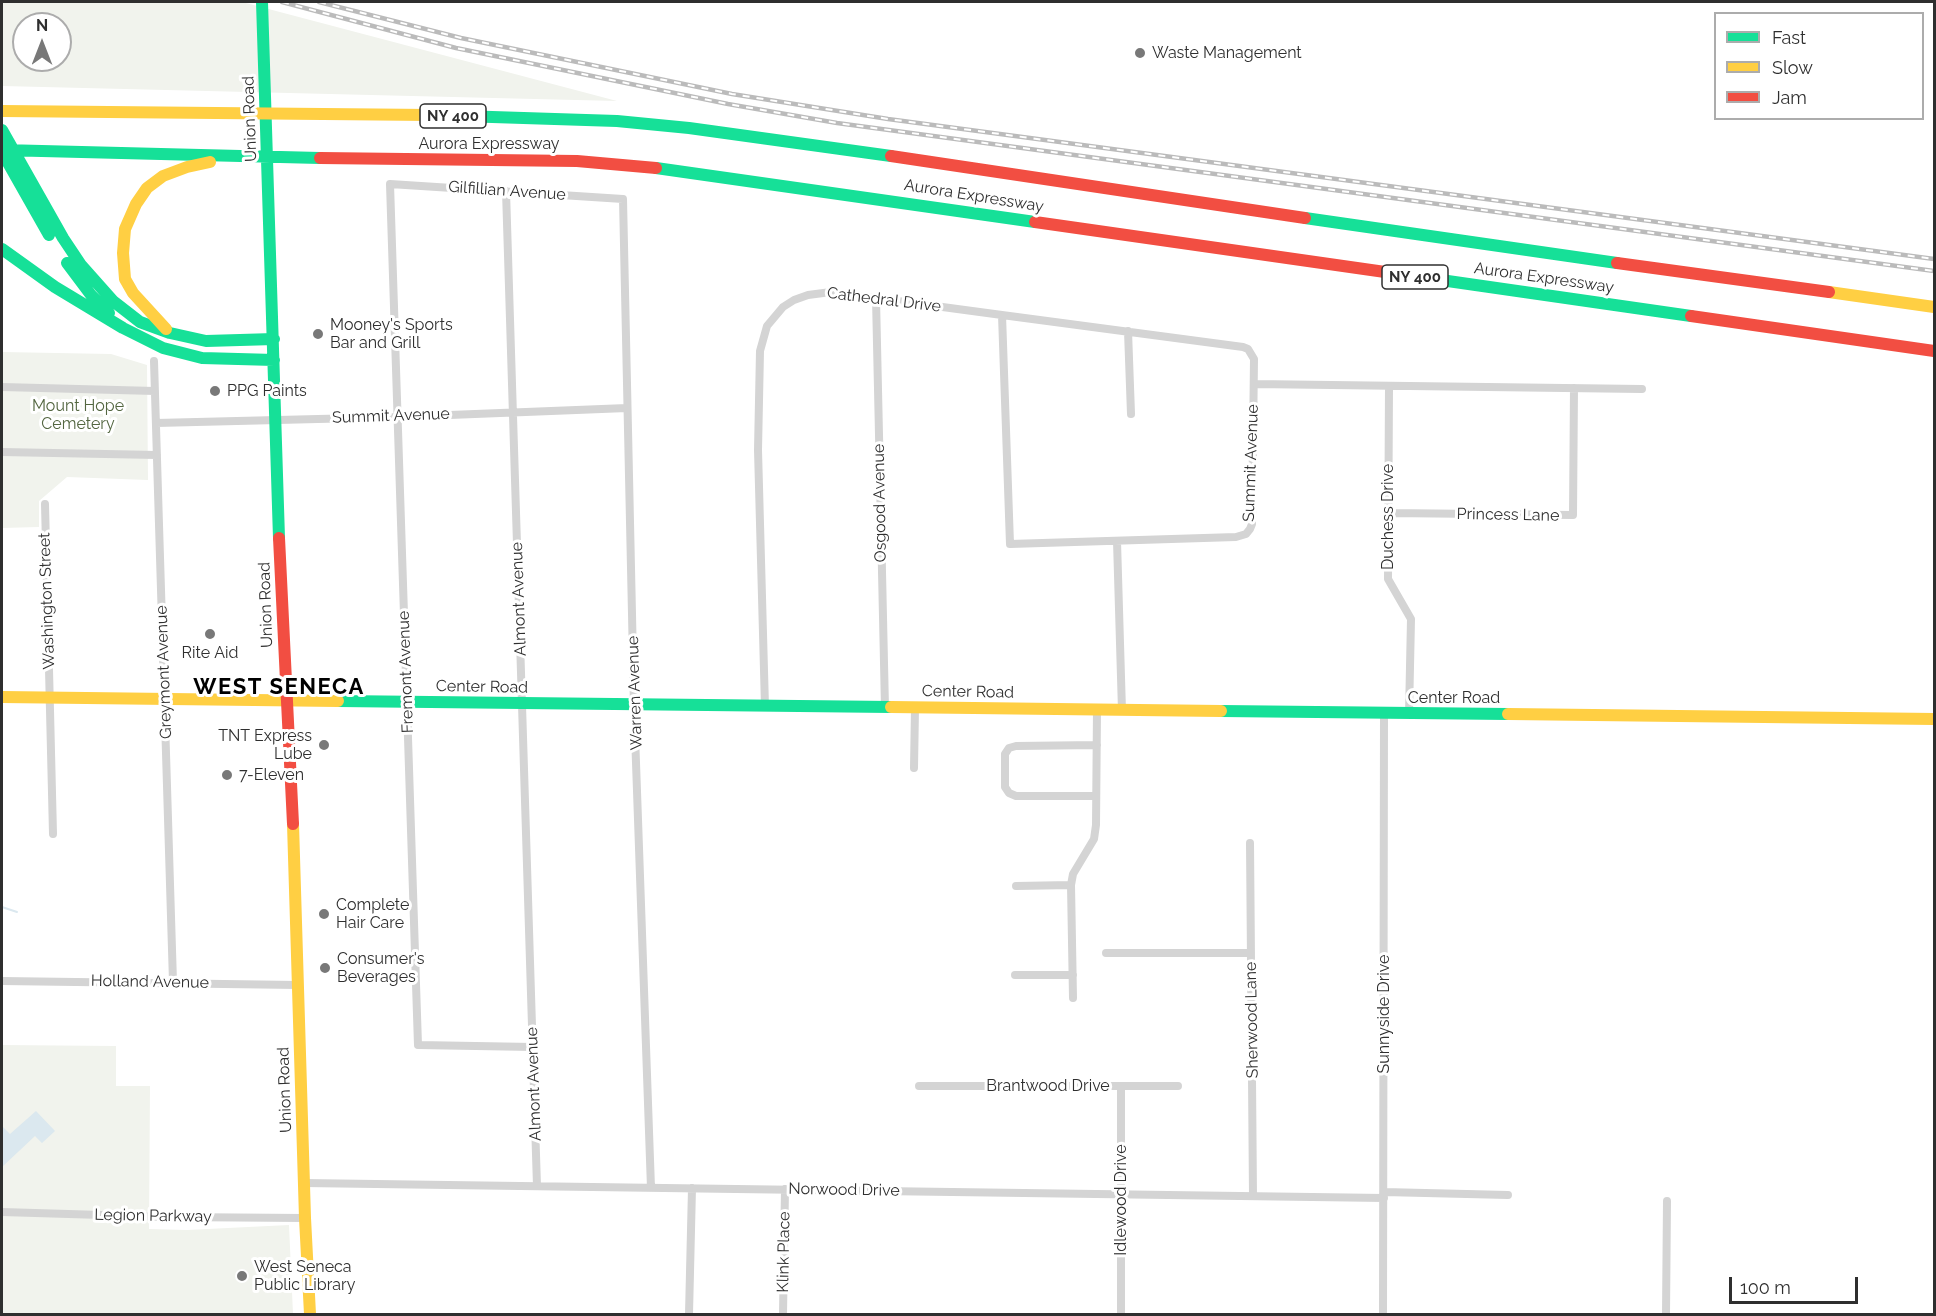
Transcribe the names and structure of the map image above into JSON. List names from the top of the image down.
{
  "streets": {
    "main road": [
      "NY 400",
      "Union Road",
      "Aurora Expressway",
      "Center Road"
    ],
    "street": [
      "Gilfillian Avenue",
      "Cathedral Drive",
      "Summit Avenue",
      "Osgood Avenue",
      "Princess Lane",
      "Duchess Drive",
      "Almont Avenue",
      "Washington Street",
      "Greymont Avenue",
      "Fremont Avenue",
      "Warren Avenue",
      "Holland Avenue",
      "Sunnyside Drive",
      "Sherwood Lane",
      "Brantwood Drive",
      "Norwood Drive",
      "Idlewood Drive",
      "Legion Parkway",
      "Klink Place"
    ]
  },
  "crossings": [
    ["Union Road", "Summit Avenue"],
    ["Union Road", "Center Road"],
    ["Union Road", "Holland Avenue"],
    ["Union Road", "Norwood Drive"],
    ["Union Road", "Legion Parkway"],
    ["Gilfillian Avenue", "Almont Avenue"],
    ["Gilfillian Avenue", "Fremont Avenue"],
    ["Gilfillian Avenue", "Warren Avenue"],
    ["Cathedral Drive", "Summit Avenue"],
    ["Cathedral Drive", "Osgood Avenue"],
    ["Cathedral Drive", "Center Road"],
    ["Summit Avenue", "Princess Lane"],
    ["Summit Avenue", "Duchess Drive"],
    ["Summit Avenue", "Almont Avenue"],
    ["Summit Avenue", "Greymont Avenue"],
    ["Summit Avenue", "Fremont Avenue"],
    ["Summit Avenue", "Warren Avenue"],
    ["Osgood Avenue", "Center Road"],
    ["Princess Lane", "Duchess Drive"],
    ["Duchess Drive", "Center Road"],
    ["Almont Avenue", "Fremont Avenue"],
    ["Almont Avenue", "Center Road"],
    ["Almont Avenue", "Norwood Drive"],
    ["Washington Street", "Center Road"],
    ["Greymont Avenue", "Center Road"],
    ["Greymont Avenue", "Holland Avenue"],
    ["Fremont Avenue", "Center Road"],
    ["Center Road", "Warren Avenue"],
    ["Center Road", "Sunnyside Drive"],
    ["Warren Avenue", "Norwood Drive"],
    ["Sunnyside Drive", "Norwood Drive"],
    ["Sherwood Lane", "Norwood Drive"],
    ["Brantwood Drive", "Idlewood Drive"],
    ["Norwood Drive", "Idlewood Drive"],
    ["Norwood Drive", "Klink Place"]
  ],
  "districts": ["WEST SENECA"],
  "parks": ["Mount Hope Cemetery"],
  "places": [
    "Waste Management",
    "Mooney's Sports Bar and Grill",
    "PPG Paints",
    "Rite Aid",
    "TNT Express Lube",
    "7-Eleven",
    "Complete Hair Care",
    "Consumer's Beverages",
    "West Seneca Public Library"
  ],
  "legend": ["Fast", "Slow", "Jam"],
  "scale_bar": "100 m",
  "north": "top"
}
